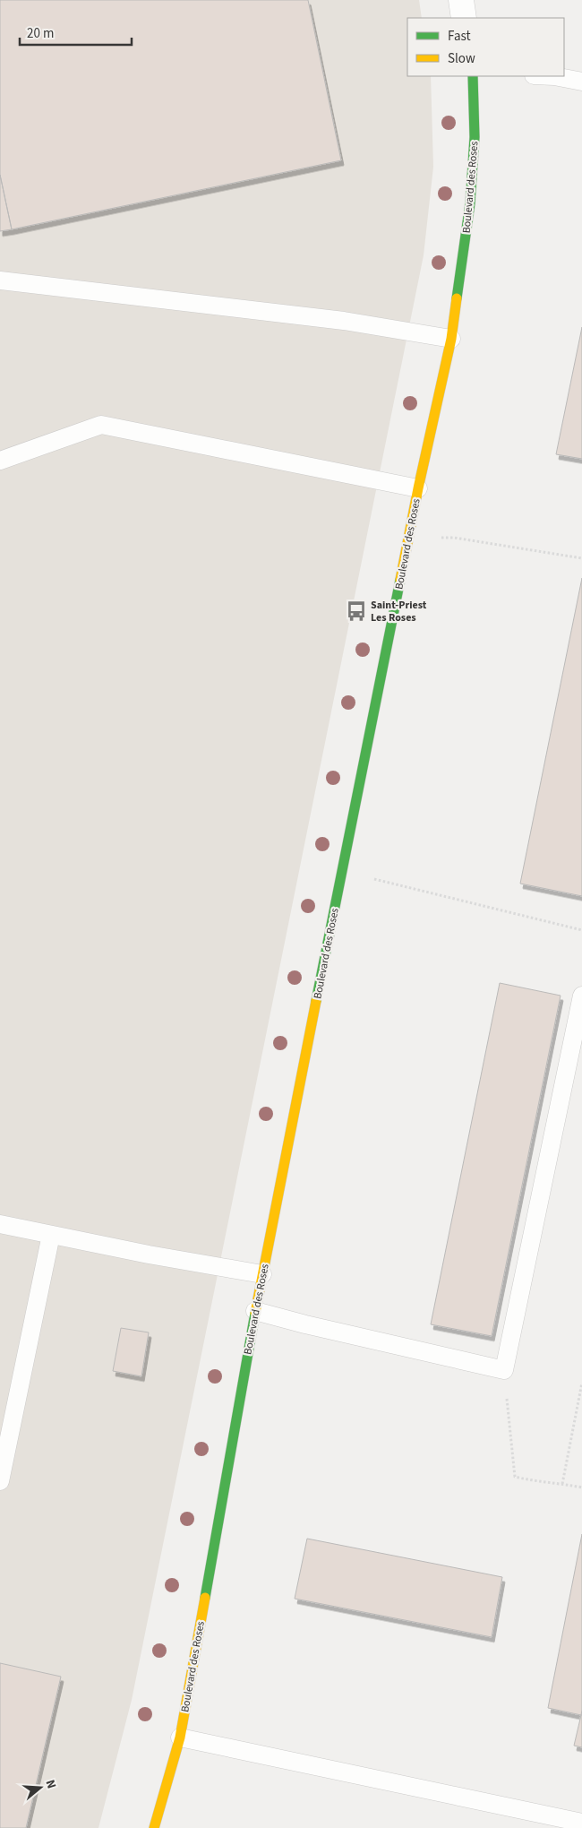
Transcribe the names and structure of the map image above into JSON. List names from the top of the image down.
{
  "streets": {
    "street": ["Boulevard des Roses"]
  },
  "places": {
    "bus stop": ["Saint-Priest Les Roses"]
  },
  "legend": ["Fast", "Slow"],
  "scale_bar": "20 m",
  "north": "right"
}
